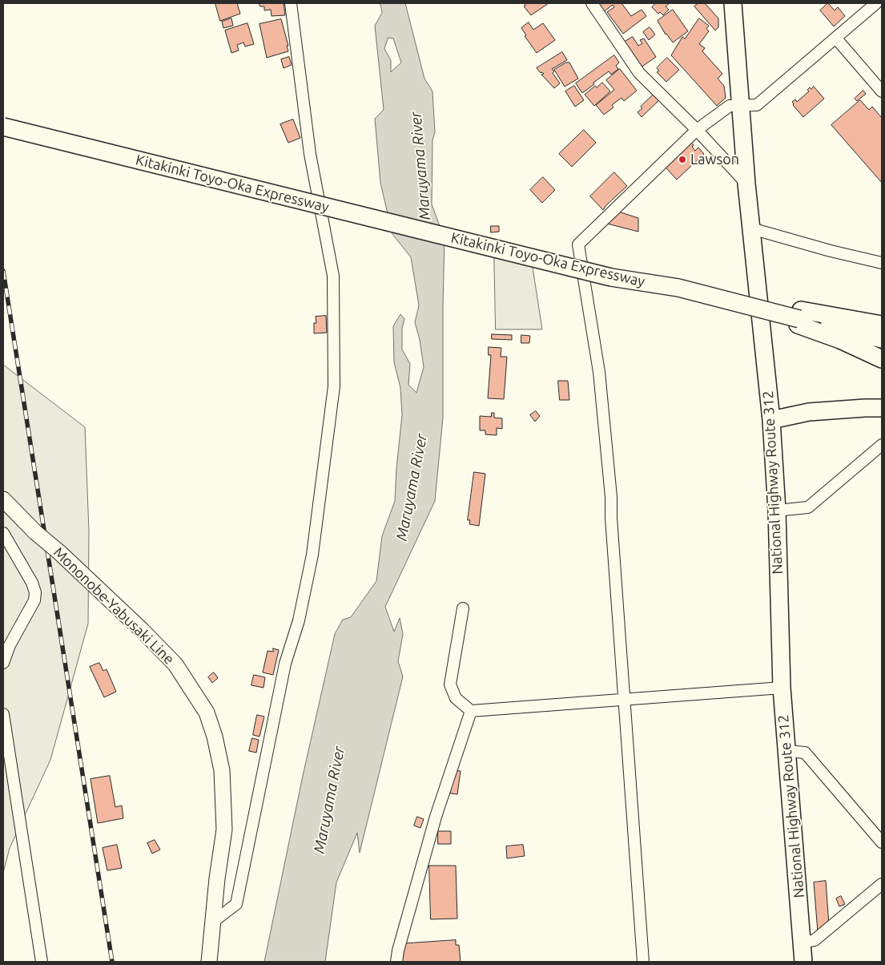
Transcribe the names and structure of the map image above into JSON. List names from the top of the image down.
{
  "streets": {
    "highway": ["Kitakinki Toyo-Oka Expressway", "National Highway Route 312"],
    "main road": ["Mononobe-Yabusaki Line"]
  },
  "water": ["Maruyama River"],
  "places": ["Lawson"]
}
